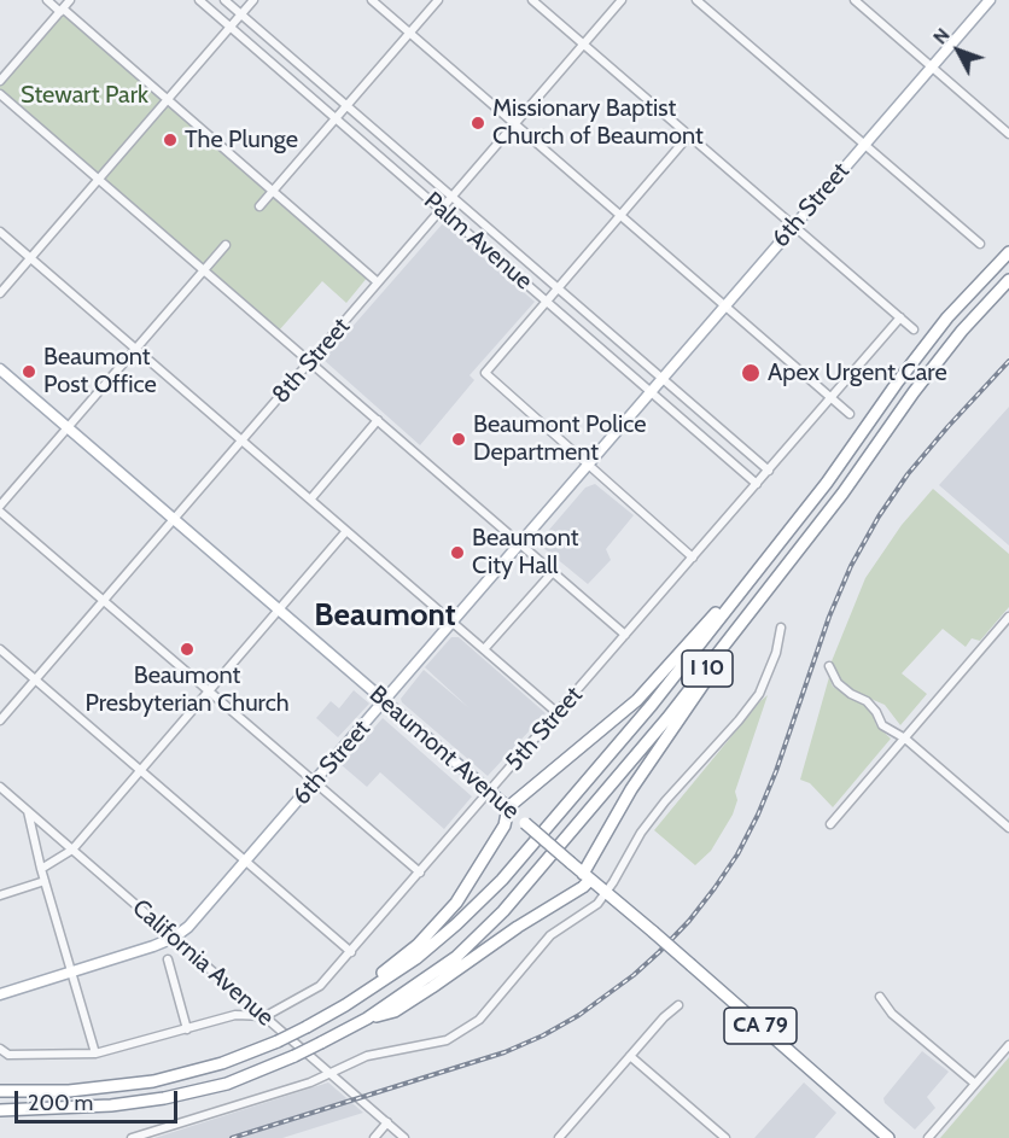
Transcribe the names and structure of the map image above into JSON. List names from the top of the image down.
{
  "streets": {
    "highway": ["I 10", "Beaumont Avenue", "CA 79"],
    "main road": ["6th Street"],
    "street": [
      "Palm Avenue",
      "8th Street",
      "5th Street",
      "California Avenue"
    ]
  },
  "crossings": [
    ["6th Street", "Palm Avenue"],
    ["6th Street", "Beaumont Avenue"],
    ["6th Street", "California Avenue"],
    ["Palm Avenue", "8th Street"],
    ["Palm Avenue", "5th Street"],
    ["8th Street", "Beaumont Avenue"],
    ["5th Street", "Beaumont Avenue"],
    ["5th Street", "California Avenue"]
  ],
  "districts": ["Beaumont"],
  "parks": ["Stewart Park"],
  "places": [
    "Missionary Baptist Church of Beaumont",
    "The Plunge",
    "Beaumont Post Office",
    "Apex Urgent Care",
    "Beaumont Police Department",
    "Beaumont City Hall",
    "Beaumont Presbyterian Church"
  ],
  "scale_bar": "200 m",
  "north": "top left"
}
